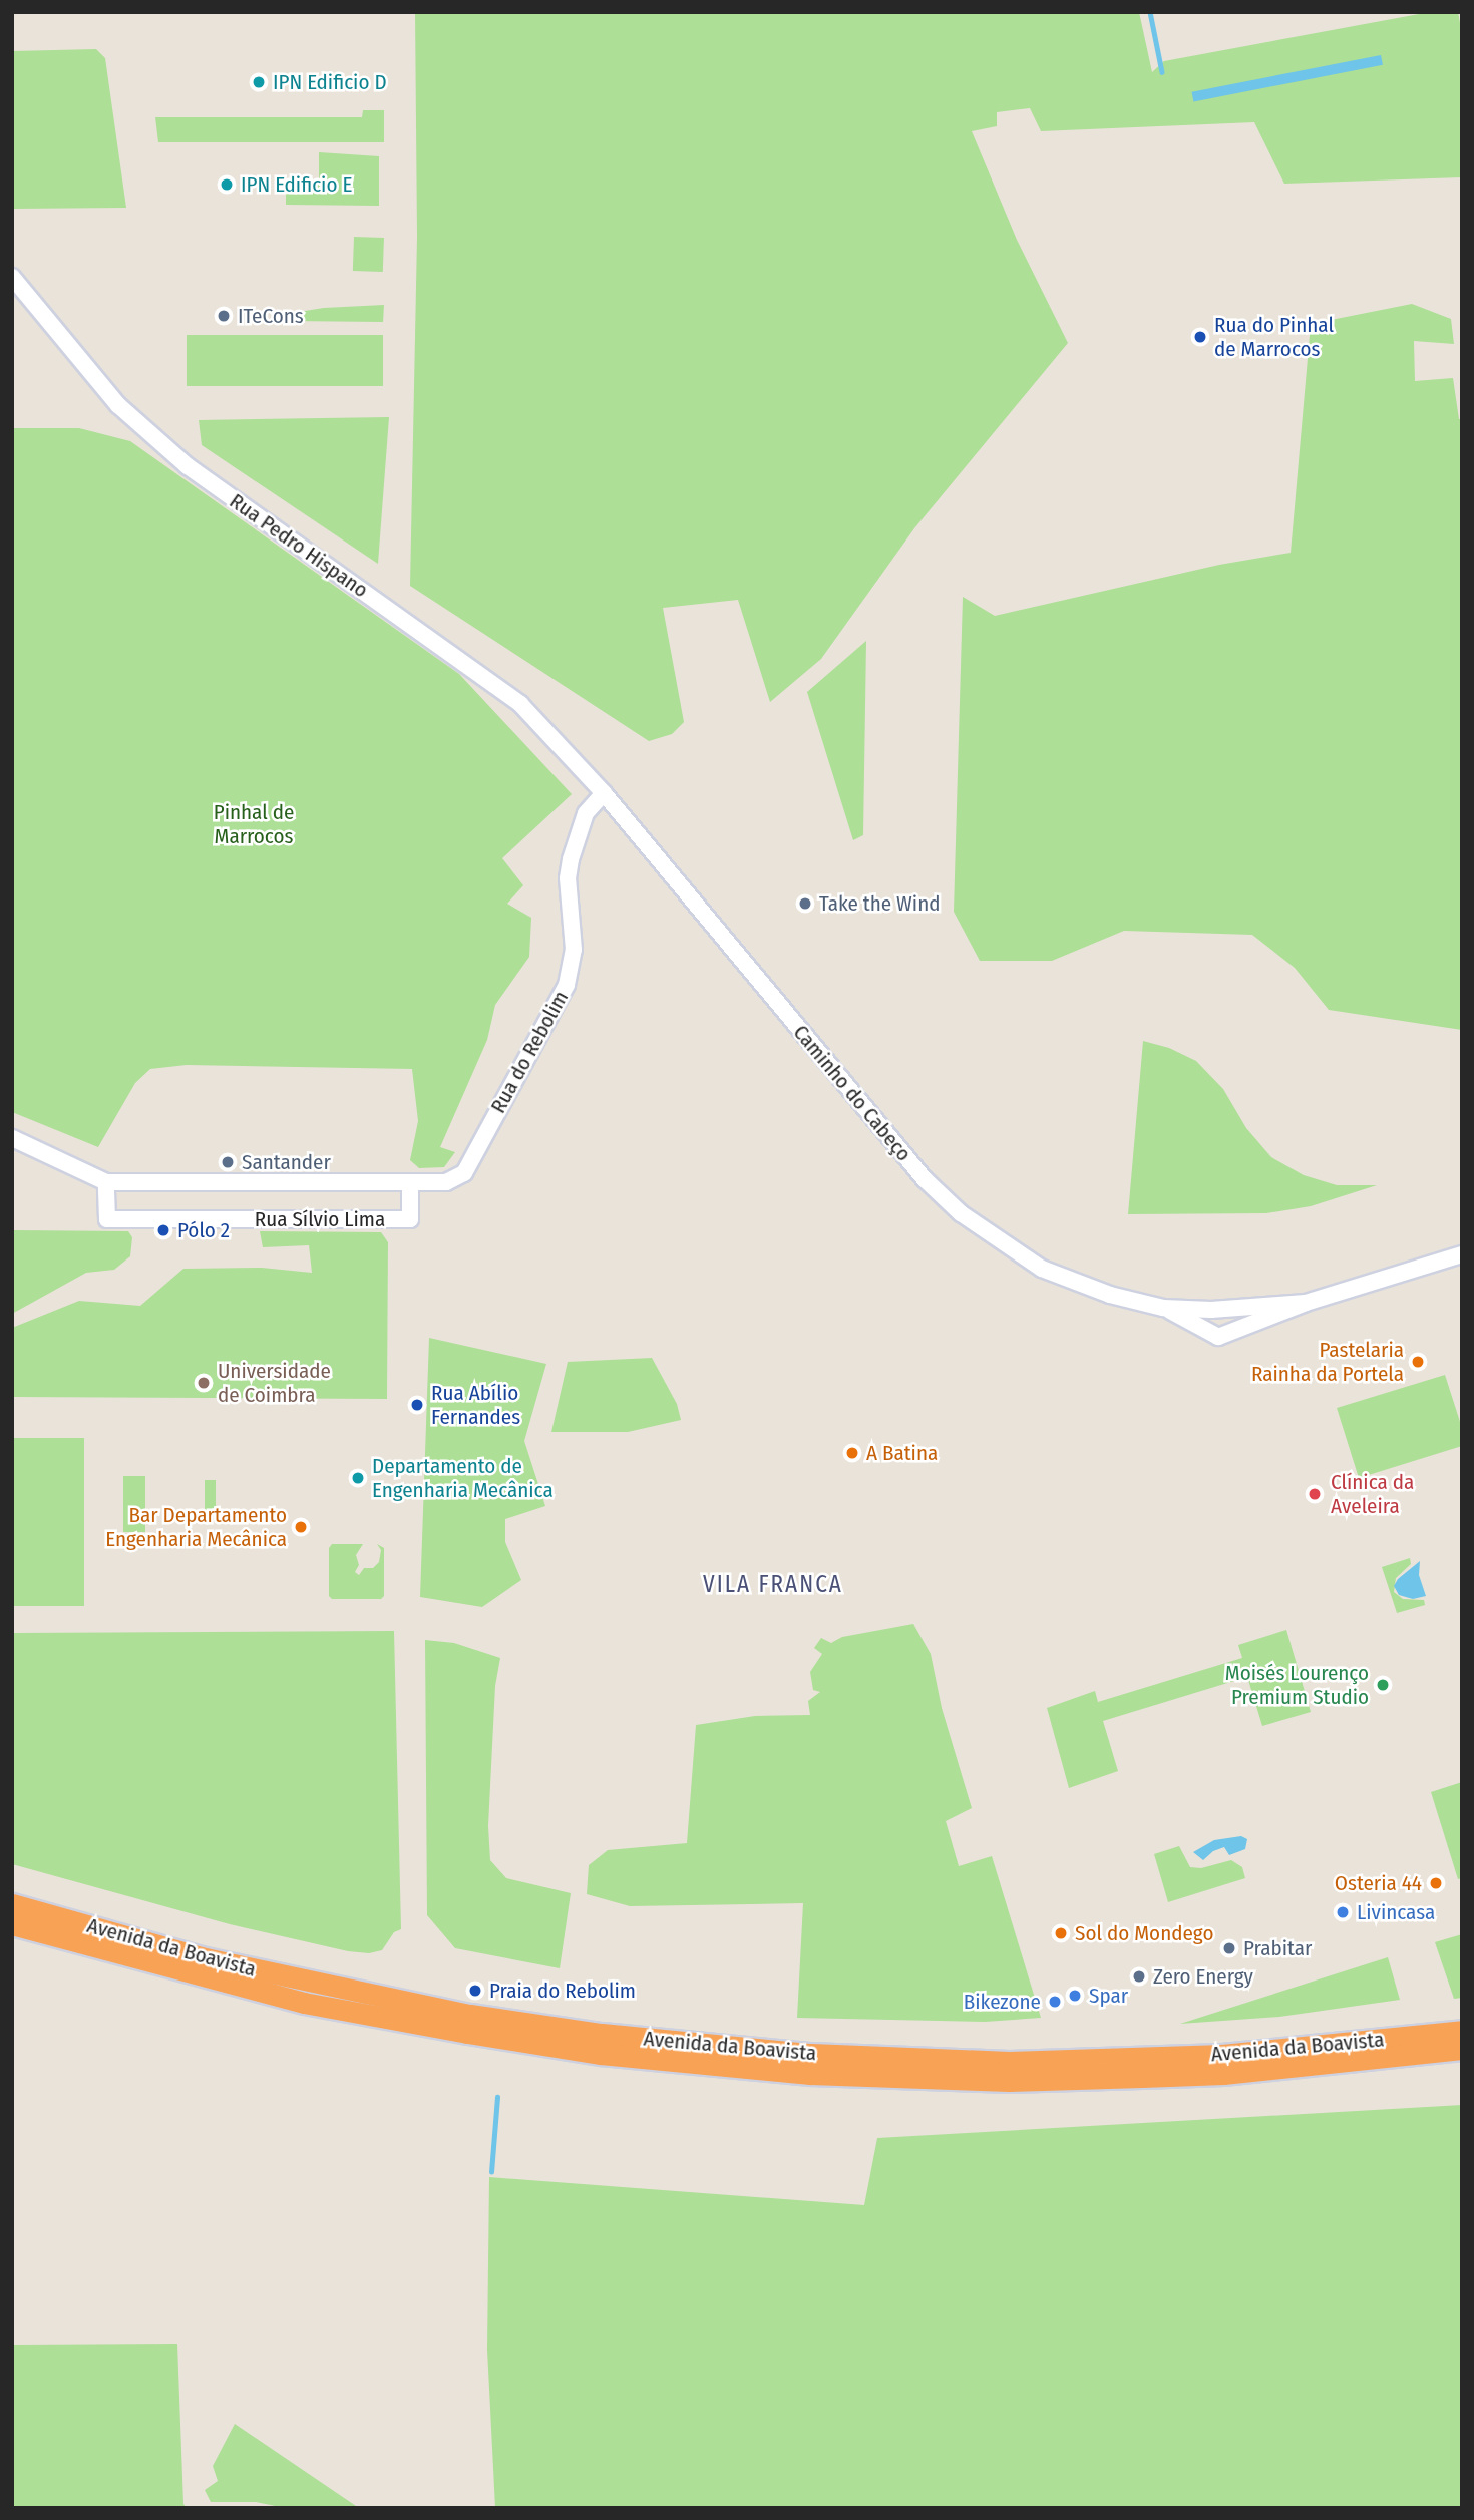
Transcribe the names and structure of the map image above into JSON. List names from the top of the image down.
{
  "streets": {
    "highway": ["Avenida da Boavista"],
    "street": [
      "Rua Pedro Hispano",
      "Rua do Rebolim",
      "Caminho do Cabeço",
      "Rua Sílvio Lima"
    ]
  },
  "crossings": [
    ["Rua Pedro Hispano", "Rua do Rebolim"],
    ["Rua Pedro Hispano", "Caminho do Cabeço"],
    ["Rua do Rebolim", "Caminho do Cabeço"],
    ["Rua do Rebolim", "Rua Sílvio Lima"]
  ],
  "districts": ["VILA FRANCA"],
  "parks": ["Pinhal de Marrocos"],
  "places": [
    "IPN Edificio D",
    "IPN Edificio E",
    "ITeCons",
    "Rua do Pinhal de Marrocos",
    "Take the Wind",
    "Santander",
    "Pólo 2",
    "Pastelaria Rainha da Portela",
    "Universidade de Coimbra",
    "Rua Abílio Fernandes",
    "A Batina",
    "Departamento de Engenharia Mecânica",
    "Clínica da Aveleira",
    "Bar Departamento Engenharia Mecânica",
    "Moisés Lourenço Premium Studio",
    "Osteria 44",
    "Livincasa",
    "Sol do Mondego",
    "Prabitar",
    "Zero Energy",
    "Praia do Rebolim",
    "Spar",
    "Bikezone"
  ]
}
